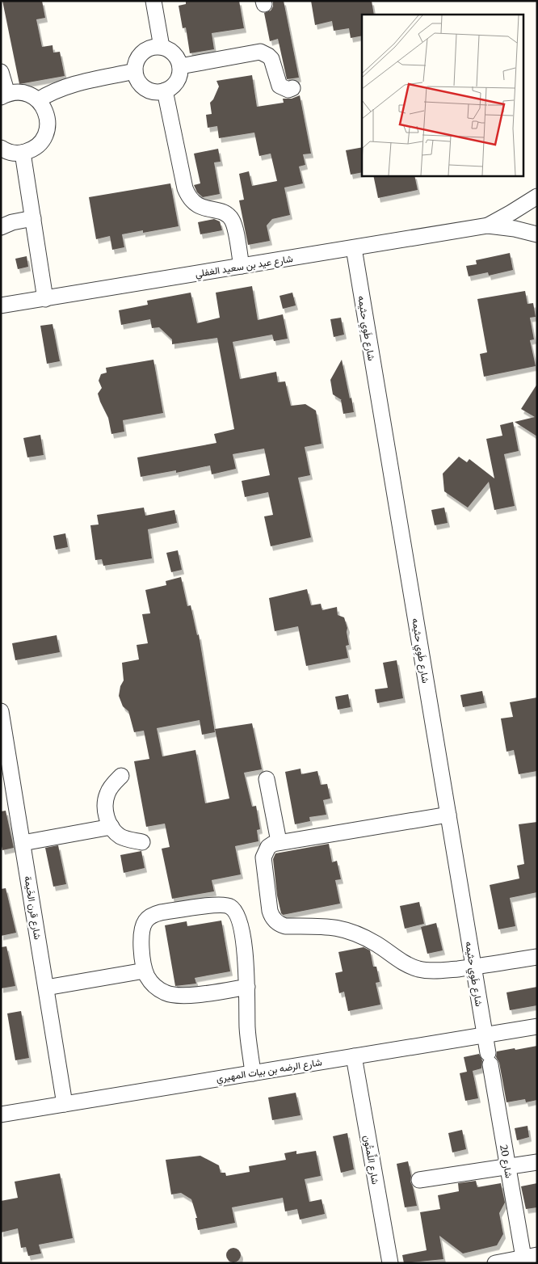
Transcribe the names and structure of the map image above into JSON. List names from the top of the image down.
{
  "streets": {
    "street": [
      "شارع عيد بن سعيد الغفلي",
      "شارع طَوِي حثيمه",
      "شارع قرن الخَيمة",
      "شارع الرضه بن بيات المهيري",
      "شارع اللِّمتُون",
      "شارع 20"
    ]
  },
  "crossings": [
    ["شارع عيد بن سعيد الغفلي", "شارع طَوِي حثيمه"],
    ["شارع طَوِي حثيمه", "شارع الرضه بن بيات المهيري"],
    ["شارع طَوِي حثيمه", "شارع 20"],
    ["شارع قرن الخَيمة", "شارع الرضه بن بيات المهيري"],
    ["شارع الرضه بن بيات المهيري", "شارع اللِّمتُون"]
  ]
}
